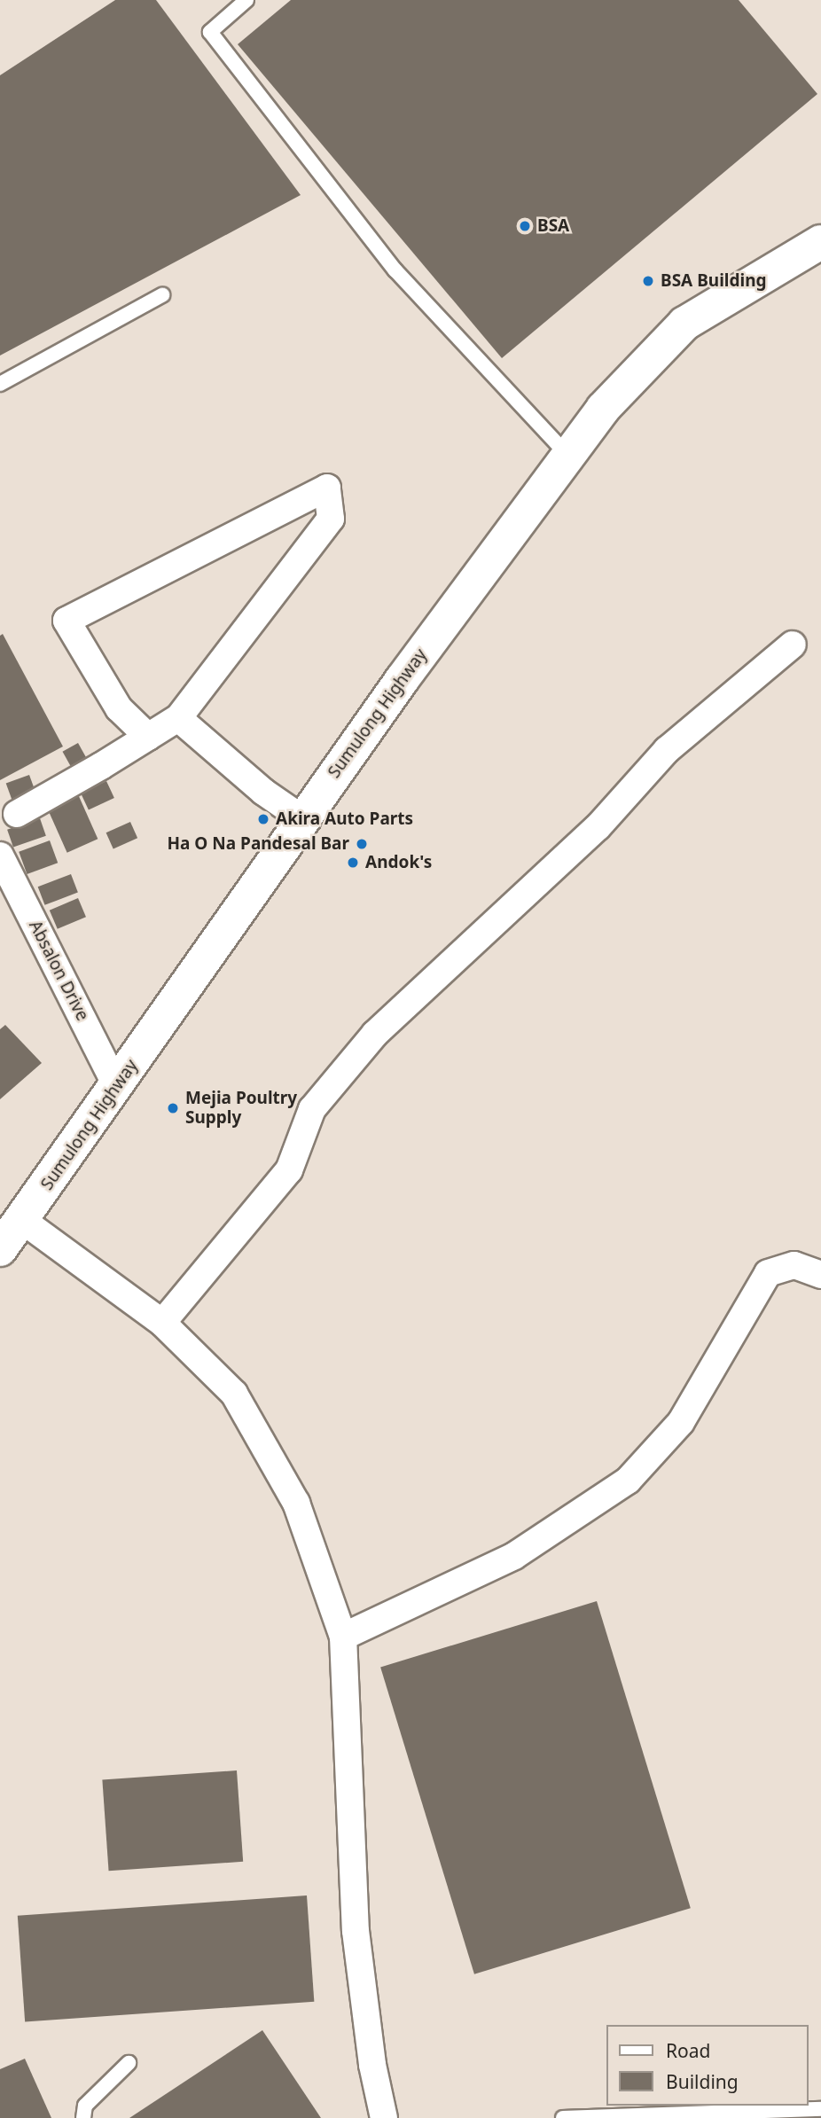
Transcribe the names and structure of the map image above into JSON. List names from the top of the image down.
{
  "streets": {
    "main road": ["Sumulong Highway"],
    "street": ["Absalon Drive"]
  },
  "crossings": [
    ["Sumulong Highway", "Absalon Drive"]
  ],
  "places": [
    "BSA",
    "BSA Building",
    "Akira Auto Parts",
    "Ha O Na Pandesal Bar",
    "Andok's",
    "Mejia Poultry Supply"
  ],
  "legend": ["Road", "Building"]
}
